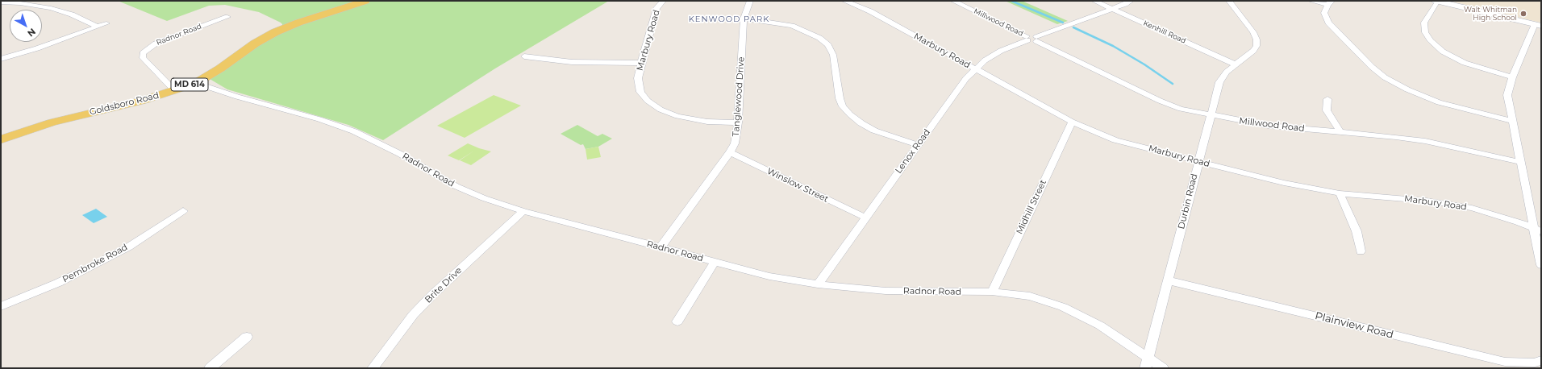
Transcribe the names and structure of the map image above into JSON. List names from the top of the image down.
{
  "streets": {
    "main road": ["MD 614", "Goldsboro Road"],
    "street": [
      "Millwood Road",
      "Kenhill Road",
      "Radnor Road",
      "Marbury Road",
      "Tanglewood Drive",
      "Lenox Road",
      "Winslow Street",
      "Durbin Road",
      "Midhill Street",
      "Pembroke Road",
      "Brite Drive",
      "Plainview Road"
    ]
  },
  "crossings": [
    ["Millwood Road", "Lenox Road"],
    ["Millwood Road", "Durbin Road"],
    ["Kenhill Road", "Durbin Road"],
    ["Radnor Road", "Tanglewood Drive"],
    ["Radnor Road", "Goldsboro Road"],
    ["Radnor Road", "Lenox Road"],
    ["Radnor Road", "Durbin Road"],
    ["Radnor Road", "Midhill Street"],
    ["Radnor Road", "Brite Drive"],
    ["Marbury Road", "Tanglewood Drive"],
    ["Marbury Road", "Lenox Road"],
    ["Marbury Road", "Durbin Road"],
    ["Marbury Road", "Midhill Street"],
    ["Tanglewood Drive", "Winslow Street"],
    ["Lenox Road", "Winslow Street"],
    ["Durbin Road", "Plainview Road"]
  ],
  "districts": ["KENWOOD PARK"],
  "places": ["Walt Whitman High School"],
  "north": "bottom right"
}
